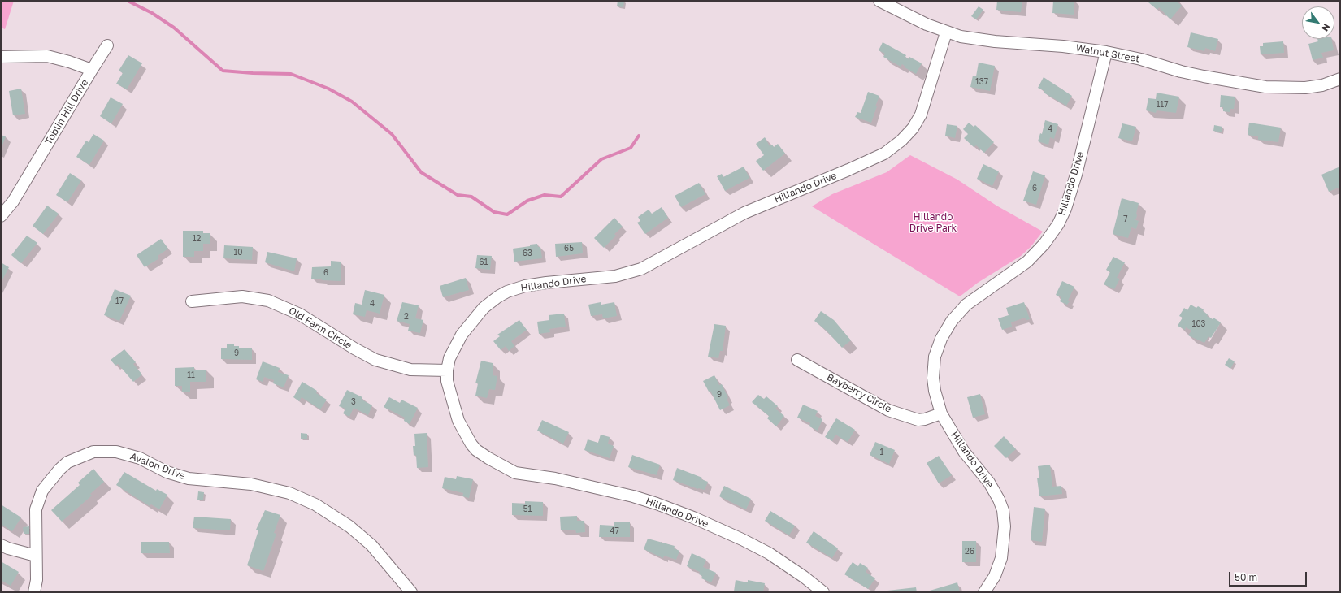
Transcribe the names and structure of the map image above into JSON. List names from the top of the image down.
{
  "streets": {
    "street": [
      "Walnut Street",
      "Toblin Hill Drive",
      "Hillando Drive",
      "Old Farm Circle",
      "Bayberry Circle",
      "Avalon Drive"
    ]
  },
  "crossings": [
    ["Walnut Street", "Hillando Drive"],
    ["Hillando Drive", "Old Farm Circle"],
    ["Hillando Drive", "Bayberry Circle"]
  ],
  "parks": ["Hillando Drive Park"],
  "house_numbers": [
    "137",
    "117",
    "4",
    "6",
    "7",
    "12",
    "65",
    "10",
    "63",
    "61",
    "6",
    "17",
    "4",
    "2",
    "103",
    "9",
    "11",
    "9",
    "3",
    "1",
    "51",
    "47",
    "26"
  ],
  "scale_bar": "50 m",
  "north": "bottom right"
}
